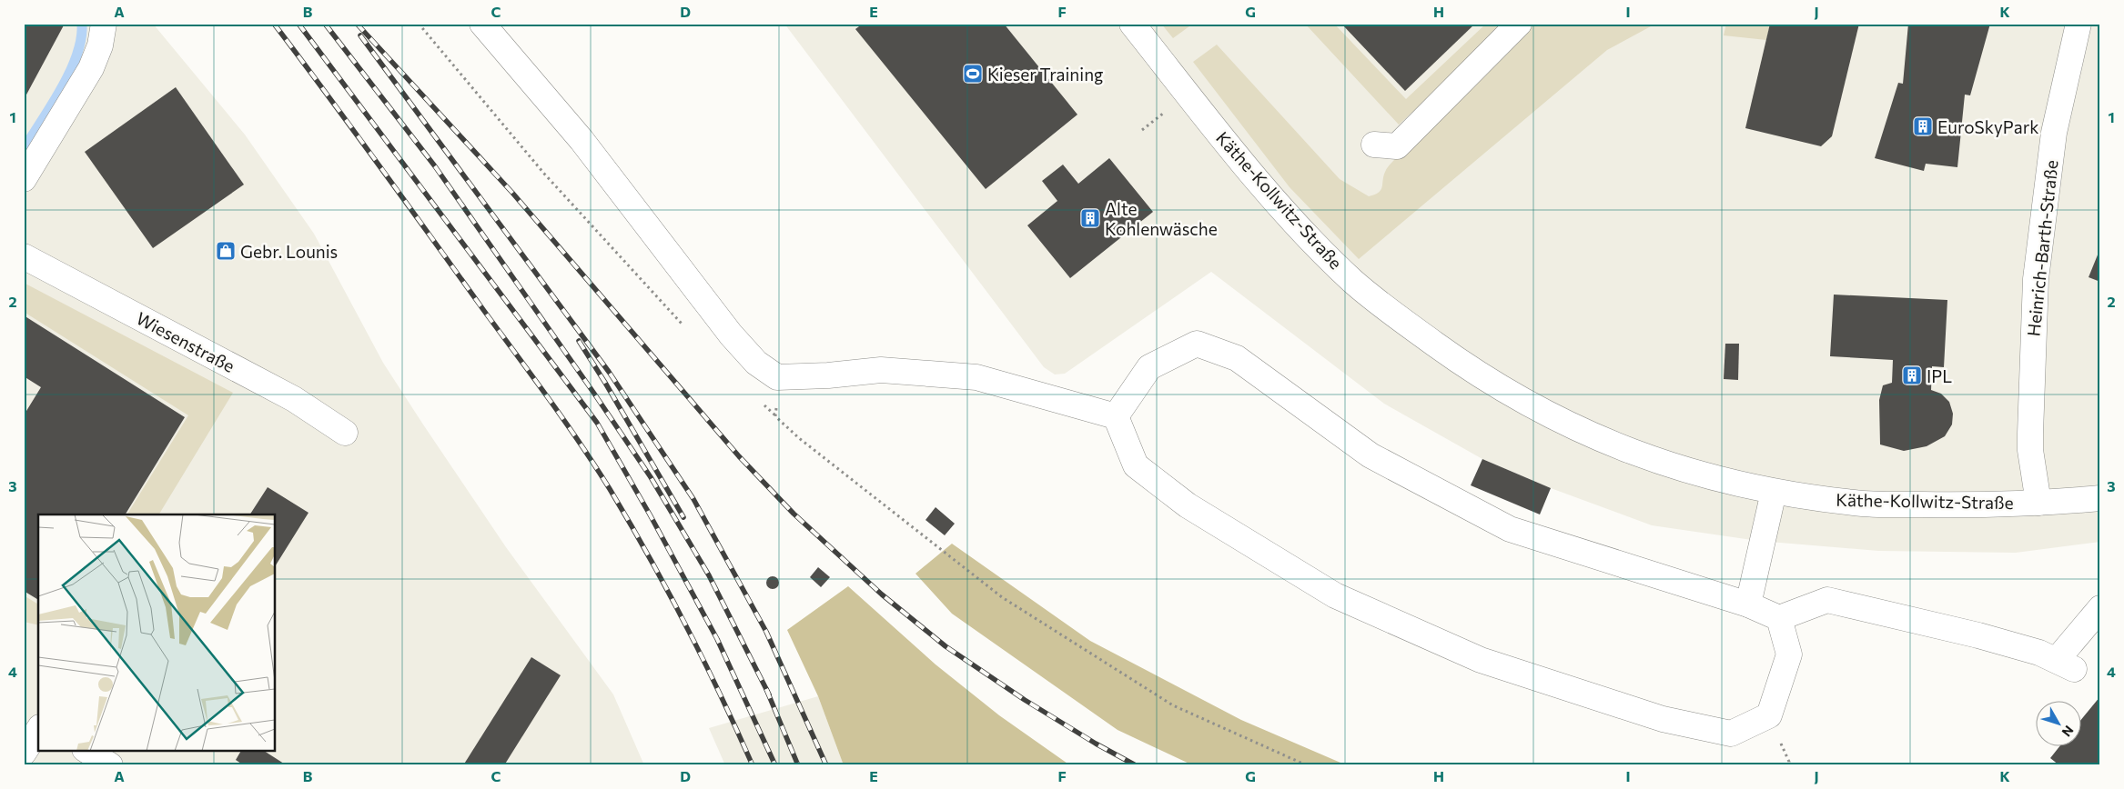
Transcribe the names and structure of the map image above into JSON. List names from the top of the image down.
{
  "streets": {
    "street": ["Käthe-Kollwitz-Straße", "Heinrich-Barth-Straße", "Wiesenstraße"]
  },
  "crossings": [
    ["Käthe-Kollwitz-Straße", "Heinrich-Barth-Straße"]
  ],
  "places": {
    "sports": ["Kieser Training"],
    "building": ["EuroSkyPark", "Alte Kohlenwäsche", "IPL"],
    "shop": ["Gebr. Lounis"]
  },
  "north": "bottom right",
  "grid": {
    "columns": [
      "A",
      "B",
      "C",
      "D",
      "E",
      "F",
      "G",
      "H",
      "I",
      "J",
      "K"
    ],
    "rows": [
      "1",
      "2",
      "3",
      "4"
    ]
  }
}
